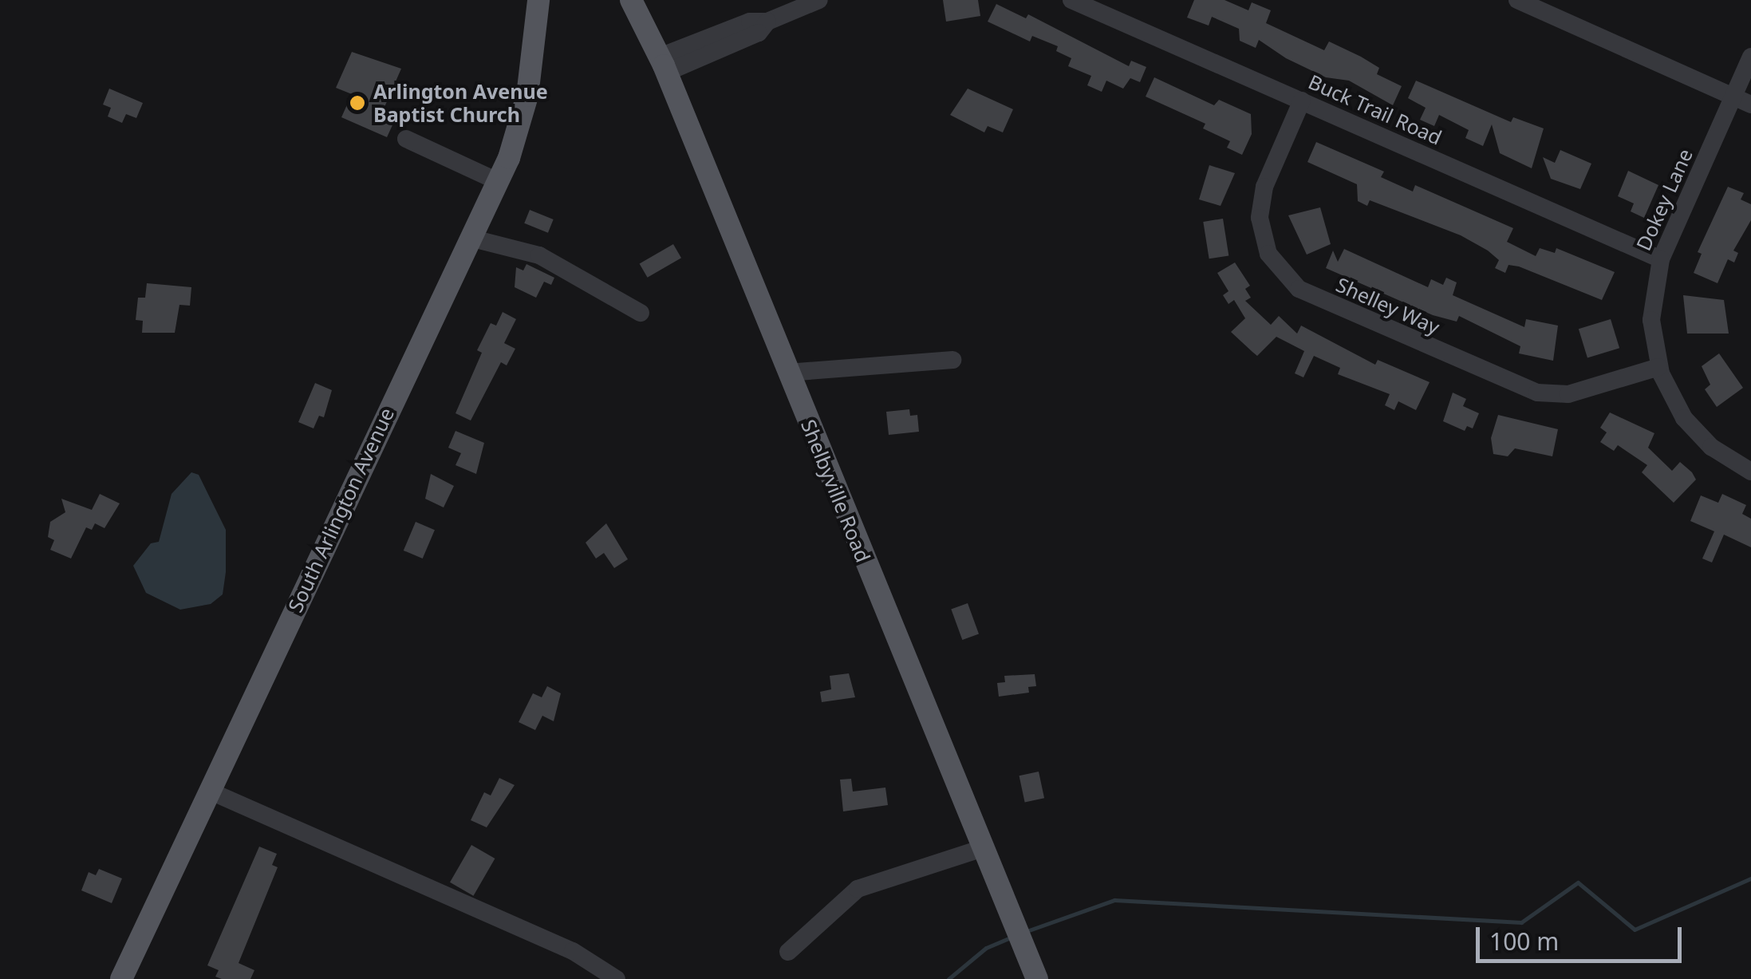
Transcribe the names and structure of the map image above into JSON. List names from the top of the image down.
{
  "streets": {
    "main road": ["Shelbyville Road", "South Arlington Avenue"],
    "street": ["Buck Trail Road", "Dokey Lane", "Shelley Way"]
  },
  "crossings": [
    ["Buck Trail Road", "Dokey Lane"],
    ["Buck Trail Road", "Shelley Way"],
    ["Dokey Lane", "Shelley Way"]
  ],
  "places": ["Arlington Avenue Baptist Church"],
  "scale_bar": "100 m"
}
